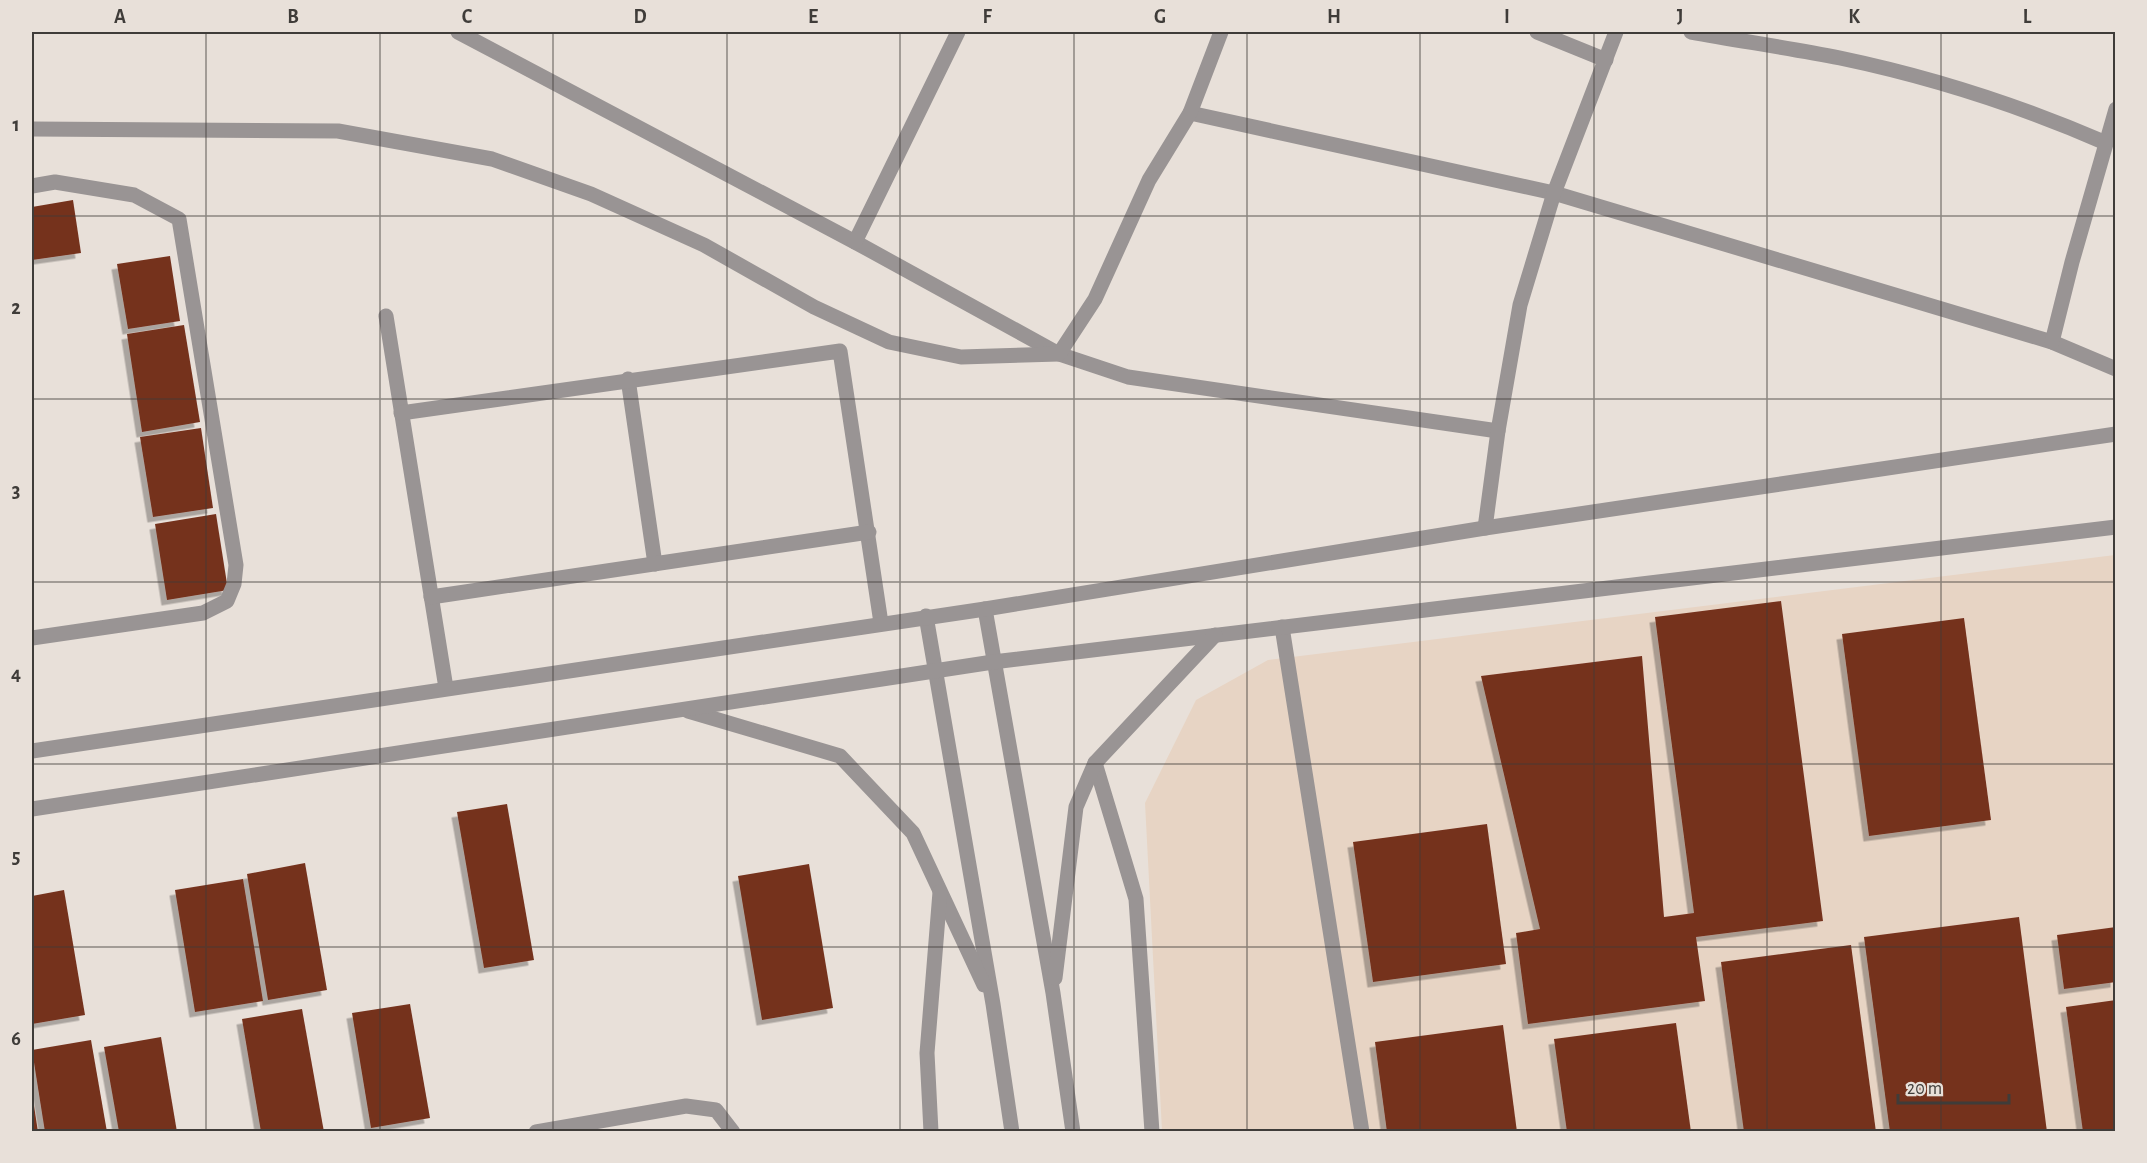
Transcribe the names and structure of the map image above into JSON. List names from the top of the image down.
{
  "scale_bar": "20 m",
  "grid": {
    "columns": [
      "A",
      "B",
      "C",
      "D",
      "E",
      "F",
      "G",
      "H",
      "I",
      "J",
      "K",
      "L"
    ],
    "rows": [
      "1",
      "2",
      "3",
      "4",
      "5",
      "6"
    ]
  }
}
